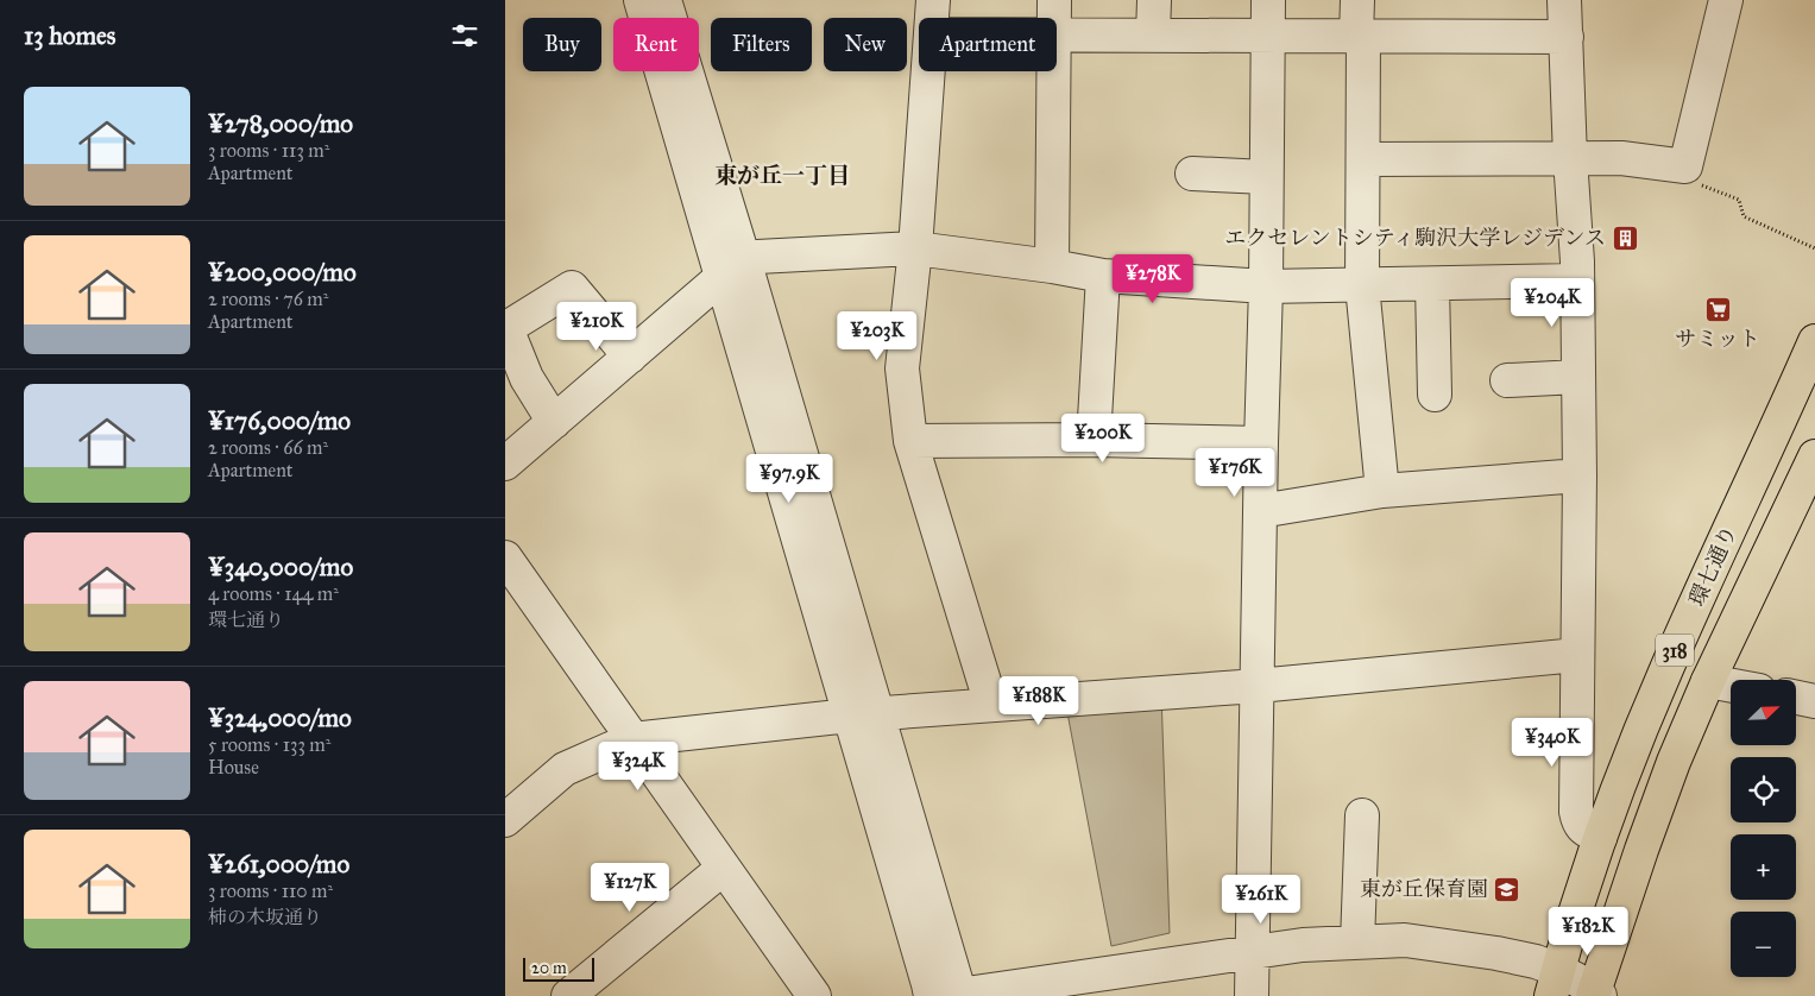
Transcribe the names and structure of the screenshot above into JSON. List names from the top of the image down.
{
  "streets": {
    "main road": ["環七通り", "318"]
  },
  "districts": ["東が丘一丁目"],
  "places": {
    "building": ["エクセレントシティ駒沢大学レジデンス"],
    "supermarket": ["サミット"],
    "school or university": ["東が丘保育園"]
  },
  "scale_bar": "20 m",
  "north": "top right",
  "page": {
    "heading": "13 homes",
    "chip": [
      "Buy",
      "Rent",
      "Filters",
      "New",
      "Apartment"
    ],
    "list": [
      {
        "name": "¥278,000/mo",
        "note": "3 rooms · 113 m² · Apartment"
      },
      {
        "name": "¥200,000/mo",
        "note": "2 rooms · 76 m² · Apartment"
      },
      {
        "name": "¥176,000/mo",
        "note": "2 rooms · 66 m² · Apartment"
      },
      {
        "name": "¥340,000/mo",
        "note": "4 rooms · 144 m² · 環七通り"
      },
      {
        "name": "¥324,000/mo",
        "note": "5 rooms · 133 m² · House"
      },
      {
        "name": "¥261,000/mo",
        "note": "3 rooms · 110 m² · 柿の木坂通り"
      }
    ],
    "price": [
      "¥278K",
      "¥204K",
      "¥210K",
      "¥203K",
      "¥200K",
      "¥176K",
      "¥97.9K",
      "¥188K",
      "¥340K",
      "¥324K",
      "¥127K",
      "¥261K",
      "¥182K"
    ],
    "map_buttons": ["+", "−"],
    "scale": "20 m"
  }
}
